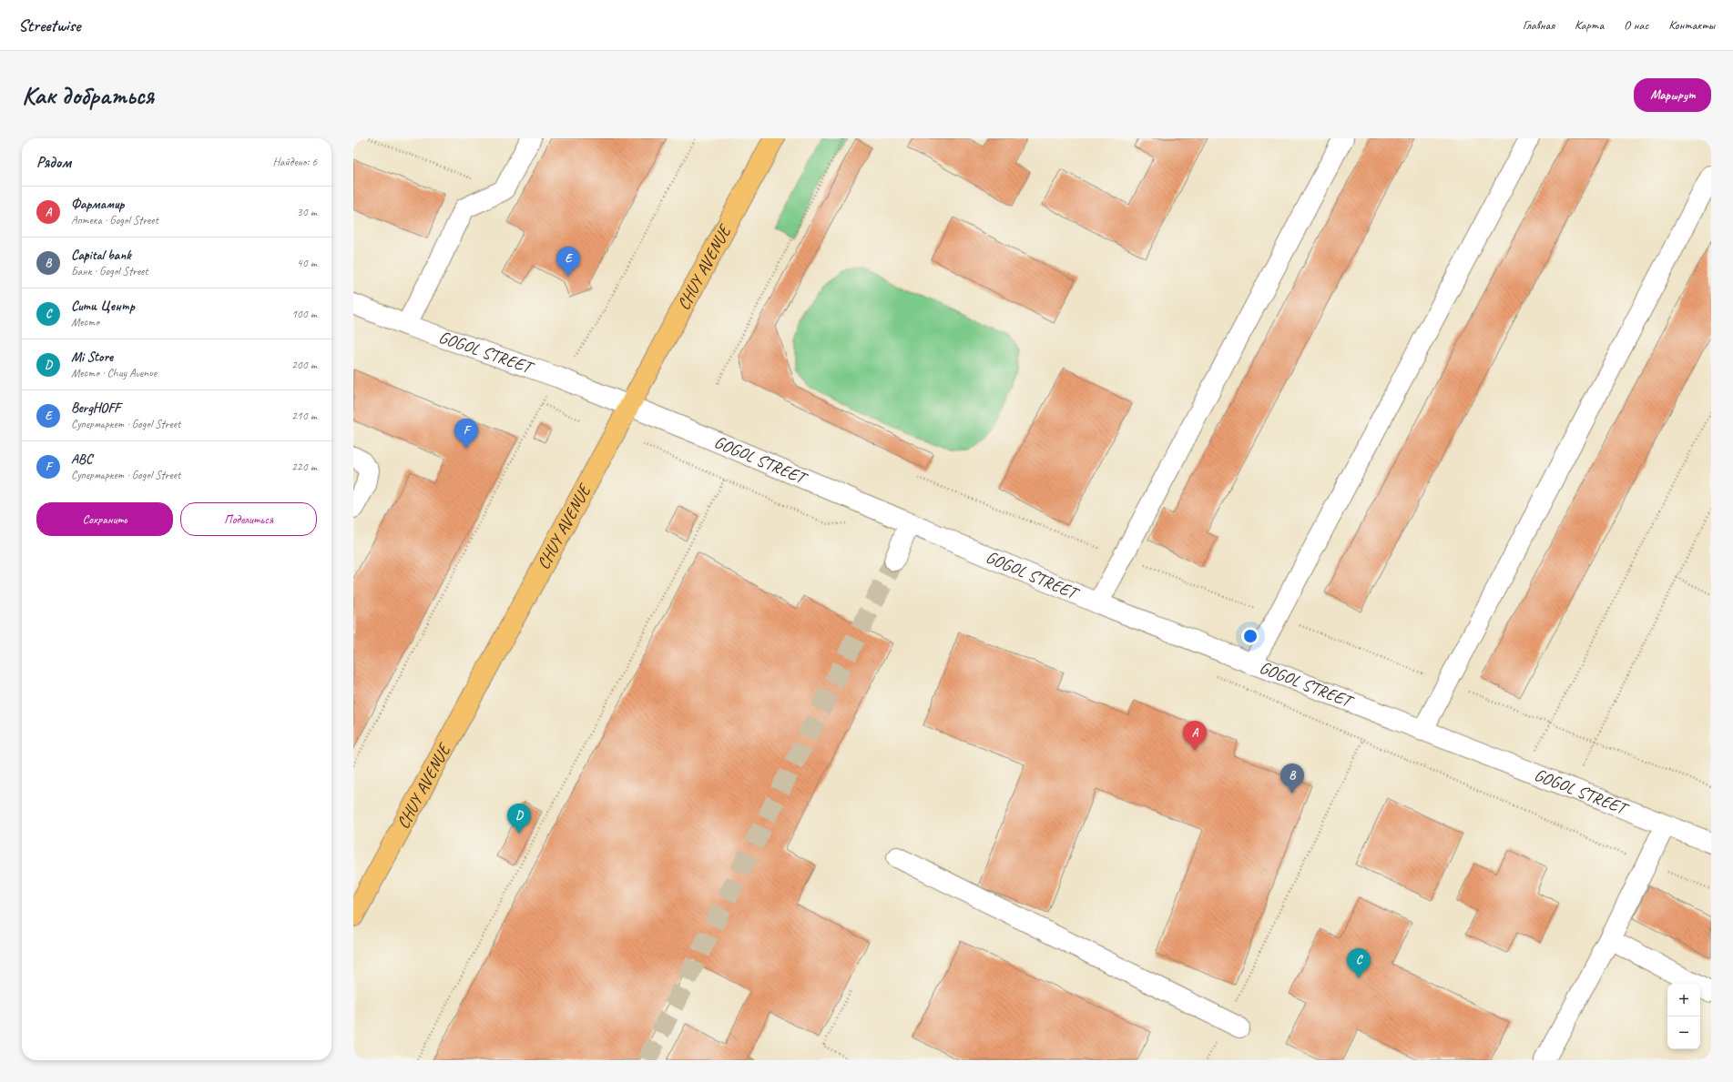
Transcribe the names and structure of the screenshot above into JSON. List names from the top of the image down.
{
  "streets": {
    "main road": ["CHUY AVENUE"],
    "street": ["GOGOL STREET"]
  },
  "crossings": [
    ["CHUY AVENUE", "GOGOL STREET"]
  ],
  "page": {
    "header": "Streetwise",
    "nav": [
      "Главная",
      "Карта",
      "О нас",
      "Контакты"
    ],
    "buttons": [
      "Маршрут",
      ["Сохранить", "Поделиться"]
    ],
    "title": "Как добраться",
    "heading": ["Рядом", "Найдено: 6"],
    "list": [
      {
        "mark": "A",
        "name": "Фармамир",
        "note": "Аптека · Gogol Street",
        "value": "30 m"
      },
      {
        "mark": "B",
        "name": "Capital bank",
        "note": "Банк · Gogol Street",
        "value": "40 m"
      },
      {
        "mark": "C",
        "name": "Сити Центр",
        "note": "Место",
        "value": "100 m"
      },
      {
        "mark": "D",
        "name": "Mi Store",
        "note": "Место · Chuy Avenue",
        "value": "200 m"
      },
      {
        "mark": "E",
        "name": "BergHOFF",
        "note": "Супермаркет · Gogol Street",
        "value": "210 m"
      },
      {
        "mark": "F",
        "name": "АВС",
        "note": "Супермаркет · Gogol Street",
        "value": "220 m"
      }
    ],
    "pins": [
      "E",
      "F",
      "A",
      "B",
      "D",
      "C"
    ],
    "map_buttons": ["+", "−"]
  }
}
